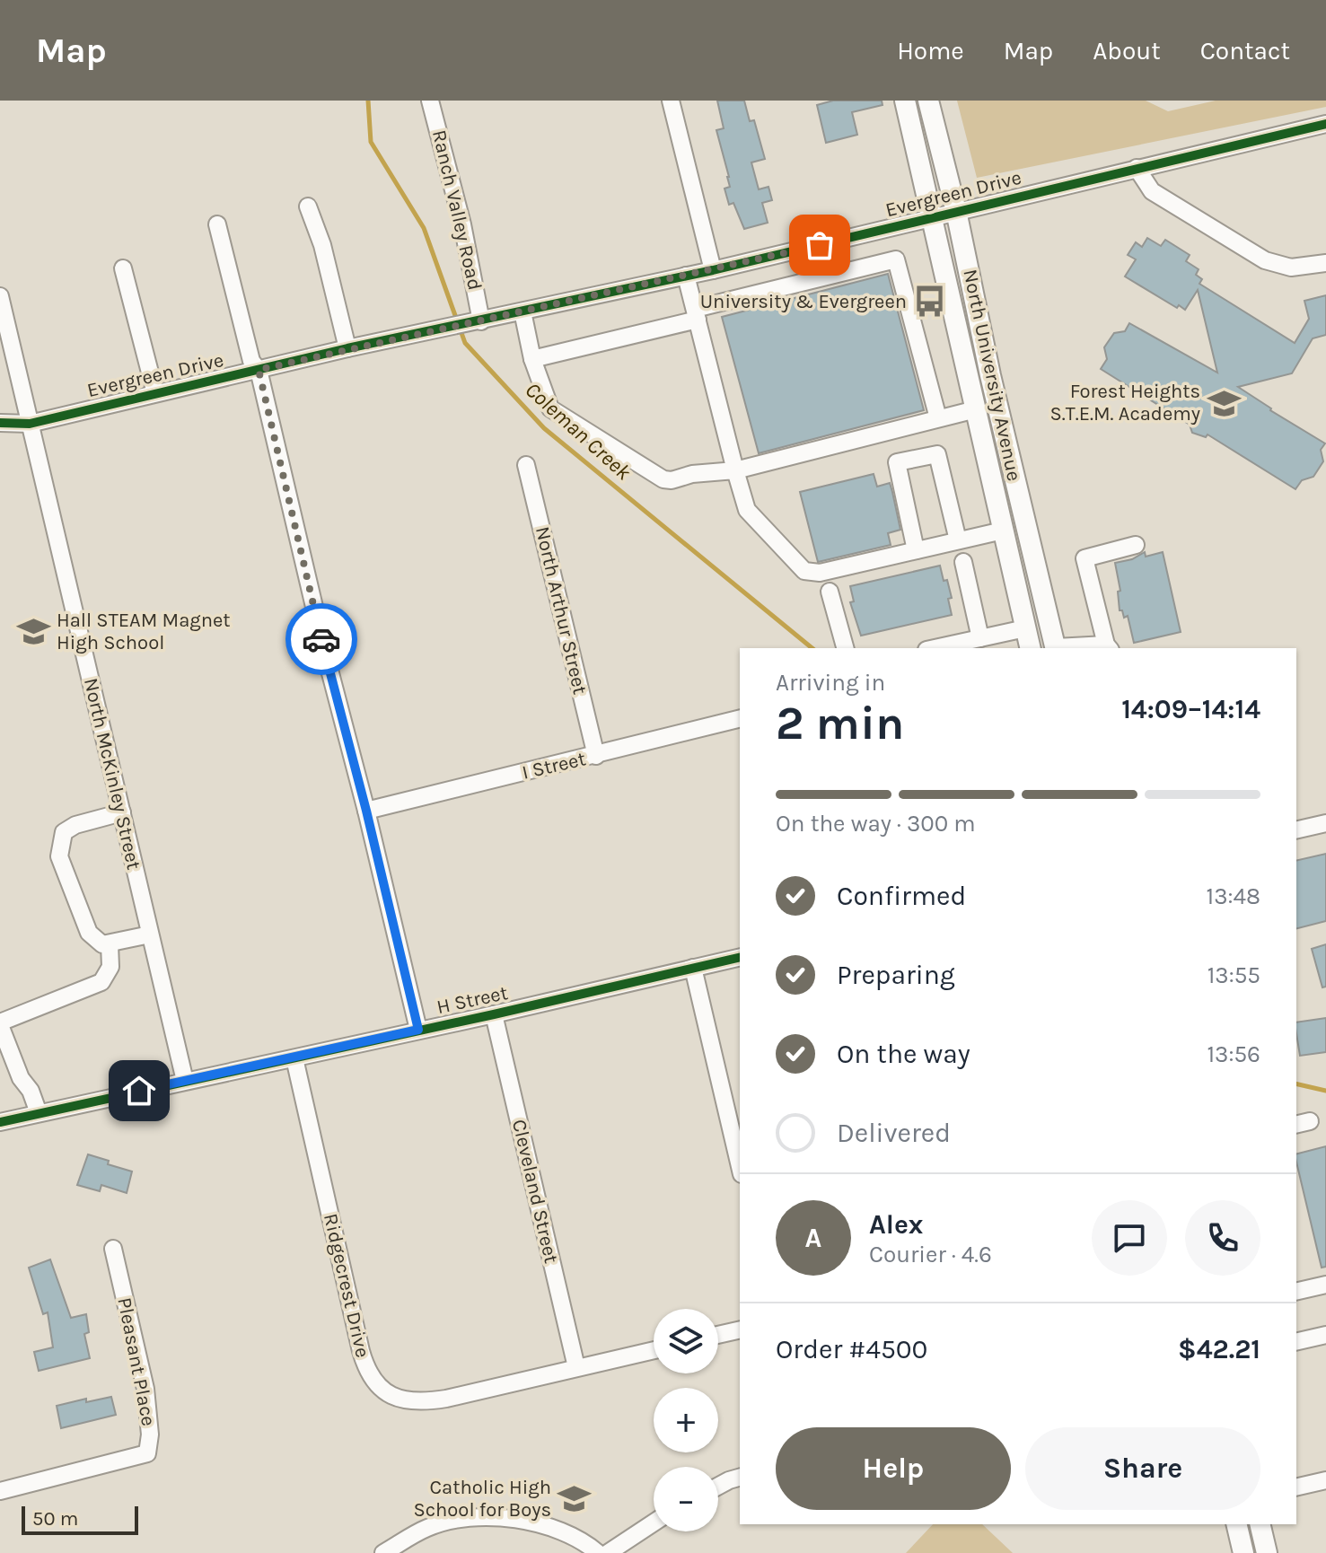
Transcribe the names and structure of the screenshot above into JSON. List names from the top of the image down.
{
  "streets": {
    "main road": ["North University Avenue"],
    "street": [
      "Evergreen Drive",
      "Ranch Valley Road",
      "North Arthur Street",
      "I Street",
      "North McKinley Street",
      "H Street",
      "Cleveland Street",
      "Ridgecrest Drive",
      "Pleasant Place"
    ]
  },
  "crossings": [
    ["Evergreen Drive", "Ranch Valley Road"],
    ["Evergreen Drive", "North University Avenue"],
    ["Evergreen Drive", "North McKinley Street"],
    ["North Arthur Street", "I Street"],
    ["North McKinley Street", "H Street"],
    ["H Street", "Cleveland Street"],
    ["H Street", "Ridgecrest Drive"],
    ["Cleveland Street", "Ridgecrest Drive"]
  ],
  "water": ["Coleman Creek"],
  "places": {
    "bus stop": ["University & Evergreen"],
    "school or university": ["Forest Heights S.T.E.M. Academy", "Hall STEAM Magnet High School", "Catholic High School for Boys"]
  },
  "scale_bar": "50 m",
  "page": {
    "header": "Map",
    "nav": [
      "Home",
      "Map",
      "About",
      "Contact"
    ],
    "heading": ["2 min", "Arriving in", "14:09–14:14"],
    "panel": [
      "Alex",
      "Courier · 4.6",
      "Order #4500",
      "$42.21"
    ],
    "bar": "On the way · 300 m",
    "list": [
      ["Confirmed", "13:48"],
      ["Preparing", "13:55"],
      ["On the way", "13:56"],
      "Delivered"
    ],
    "round": "A",
    "map_buttons": ["+", "−"],
    "buttons": ["Help", "Share"],
    "scale": "50 m"
  }
}
